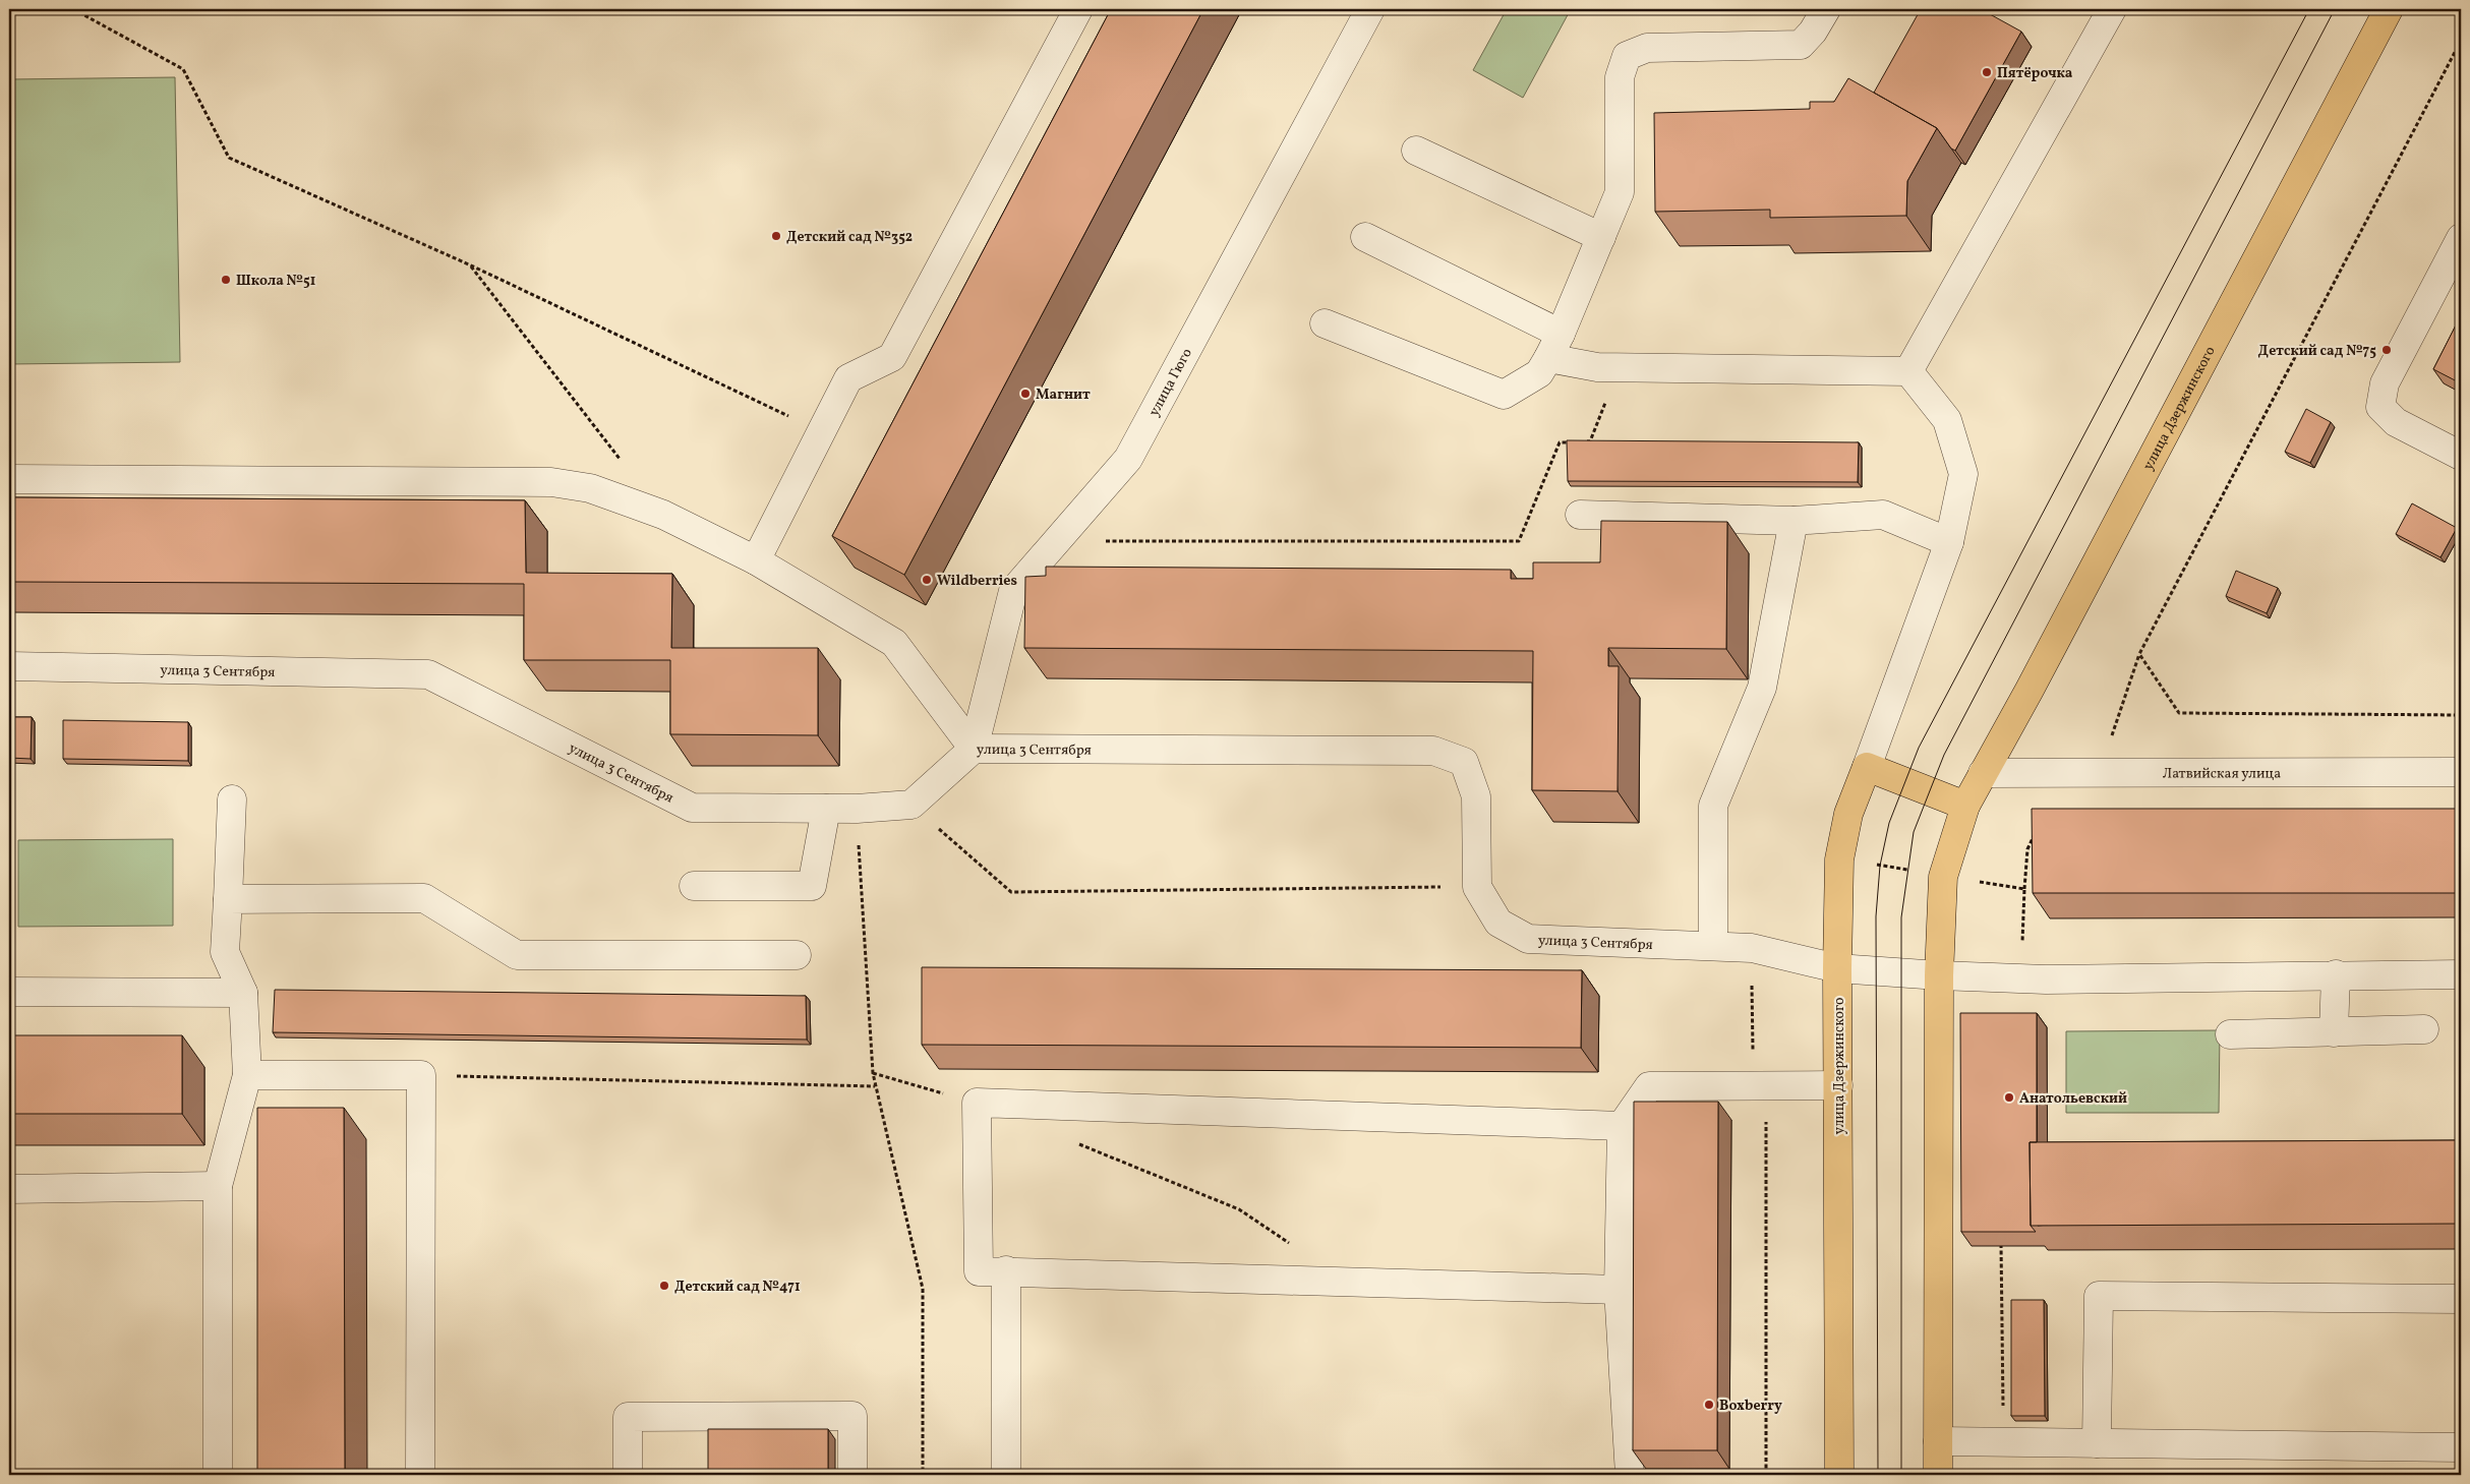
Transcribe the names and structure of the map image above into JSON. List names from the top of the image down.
{
  "streets": {
    "main road": ["улица Дзержинского"],
    "street": ["улица Гюго", "улица 3 Сентября", "Латвийская улица"]
  },
  "crossings": [
    ["улица Гюго", "улица 3 Сентября"],
    ["улица Дзержинского", "улица 3 Сентября"],
    ["улица Дзержинского", "Латвийская улица"]
  ],
  "places": [
    "Пятёрочка",
    "Детский сад №352",
    "Школа №51",
    "Детский сад №75",
    "Магнит",
    "Wildberries",
    "Анатольевский",
    "Детский сад №471",
    "Boxberry"
  ]
}
